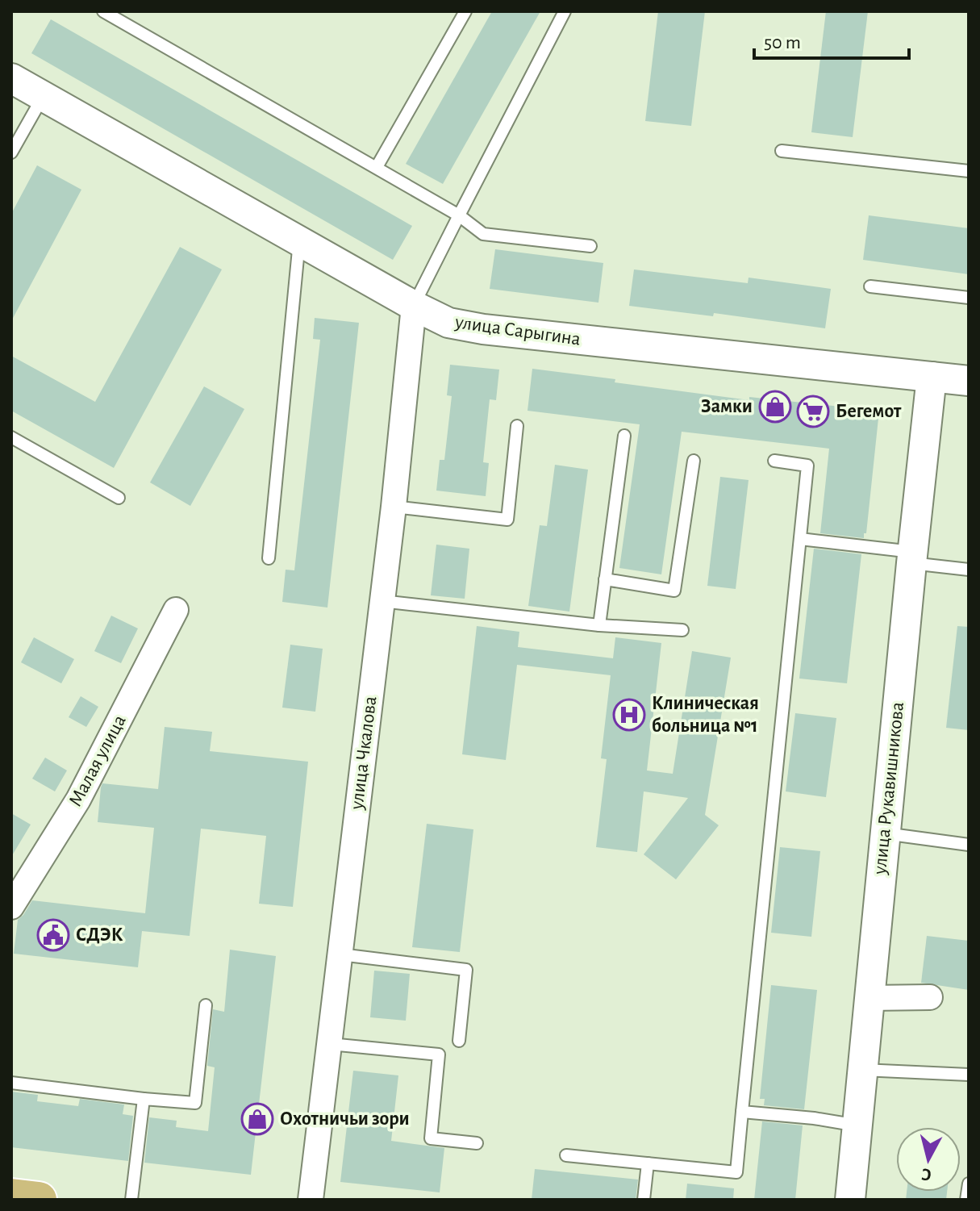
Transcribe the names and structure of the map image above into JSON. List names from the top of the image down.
{
  "streets": {
    "street": [
      "улица Сарыгина",
      "улица Чкалова",
      "Малая улица",
      "улица Рукавишникова"
    ]
  },
  "crossings": [
    ["улица Сарыгина", "улица Чкалова"],
    ["улица Сарыгина", "улица Рукавишникова"]
  ],
  "places": {
    "shop": ["Замки", "Охотничьи зори"],
    "supermarket": ["Бегемот"],
    "hospital": ["Клиническая больница №1"],
    "public building": ["СДЭК"]
  },
  "scale_bar": "50 m",
  "north": "bottom"
}
